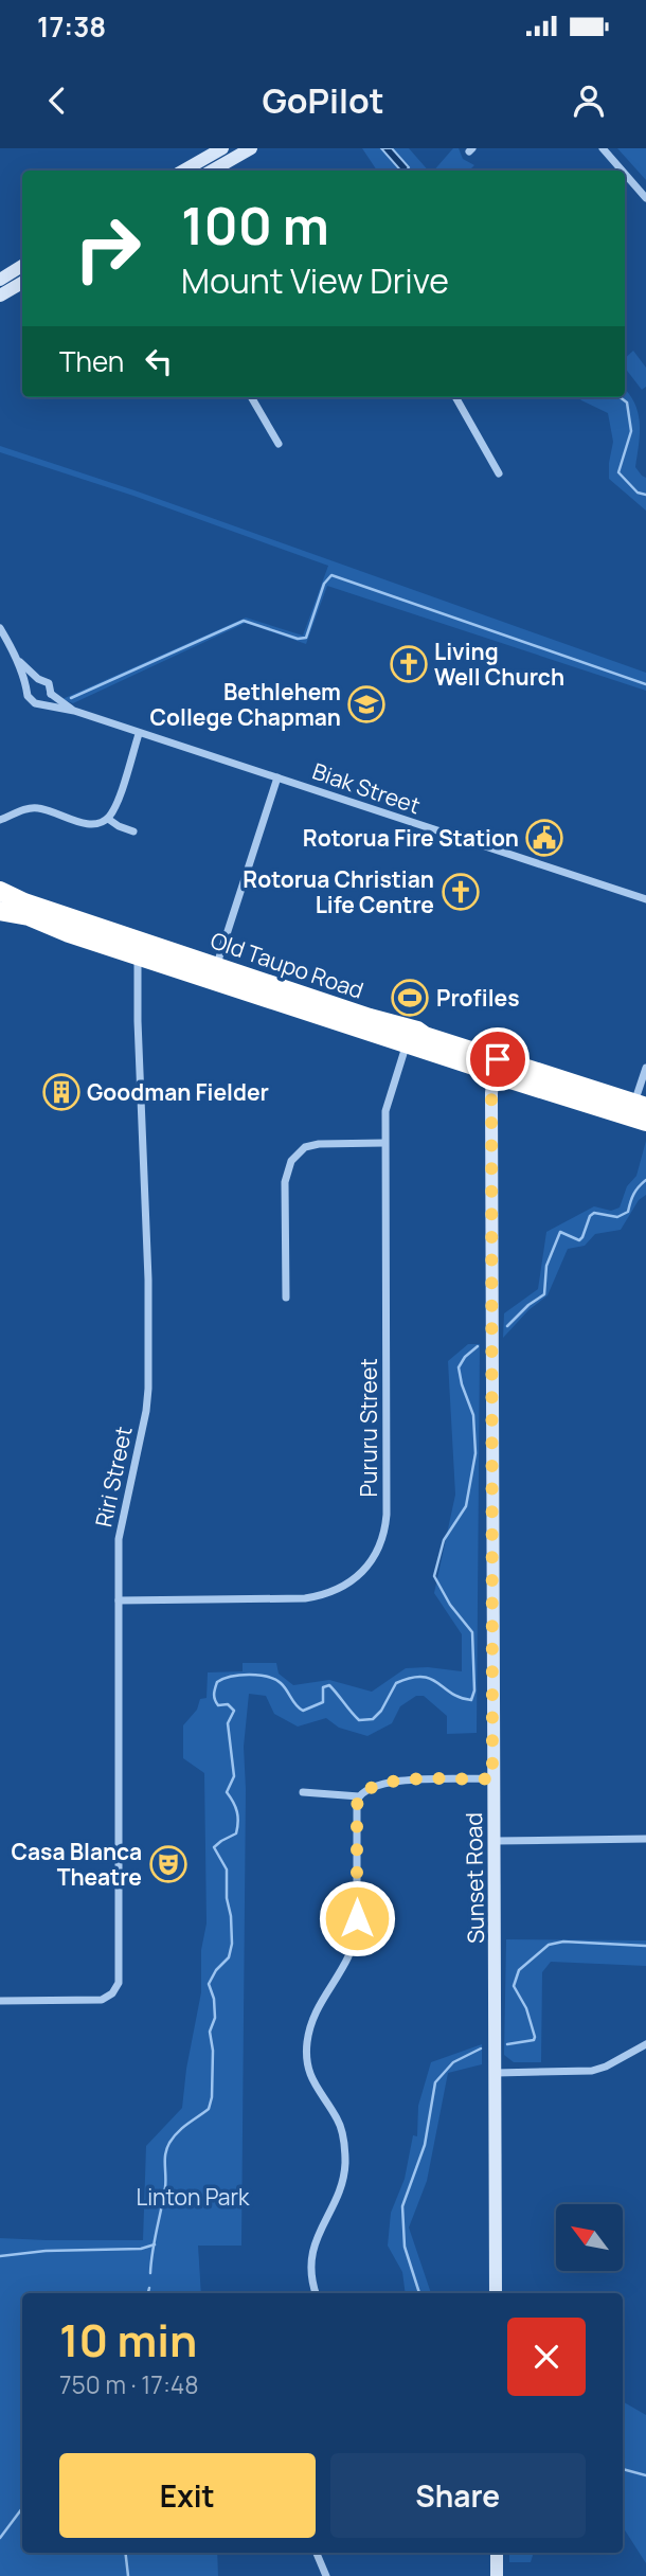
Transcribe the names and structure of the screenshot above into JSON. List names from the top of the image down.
{
  "streets": {
    "highway": ["Old Taupo Road"],
    "main road": ["Sunset Road"],
    "street": ["Biak Street", "Pururu Street", "Riri Street"]
  },
  "crossings": [
    ["Old Taupo Road", "Pururu Street"],
    ["Old Taupo Road", "Riri Street"],
    ["Old Taupo Road", "Sunset Road"],
    ["Pururu Street", "Riri Street"]
  ],
  "parks": ["Linton Park"],
  "places": {
    "church": ["Living Well Church", "Rotorua Christian Life Centre"],
    "school or university": ["Bethlehem College Chapman"],
    "public building": ["Rotorua Fire Station"],
    "sports": ["Profiles"],
    "building": ["Goodman Fielder"],
    "theatre": ["Casa Blanca Theatre"]
  },
  "north": "top left",
  "page": {
    "status": "17:38",
    "header": "GoPilot",
    "turn": ["100 m", "Mount View Drive"],
    "then": "Then",
    "heading": ["10 min", "750 m · 17:48"],
    "buttons": ["Exit", "Share"]
  }
}
